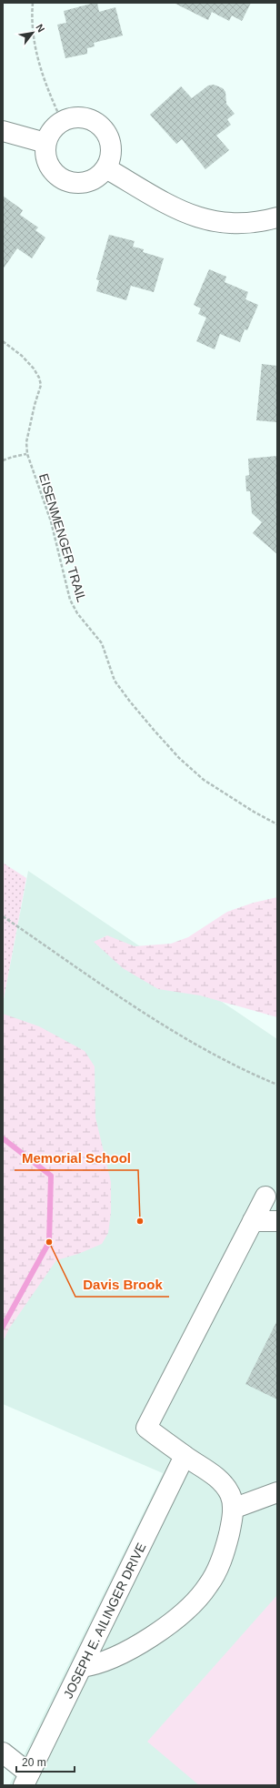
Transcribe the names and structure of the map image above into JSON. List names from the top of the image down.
{
  "streets": {
    "street": ["JOSEPH E. AILINGER DRIVE"],
    "path": ["EISENMENGER TRAIL"]
  },
  "places": ["Memorial School", "Davis Brook"],
  "scale_bar": "20 m",
  "north": "top right"
}
